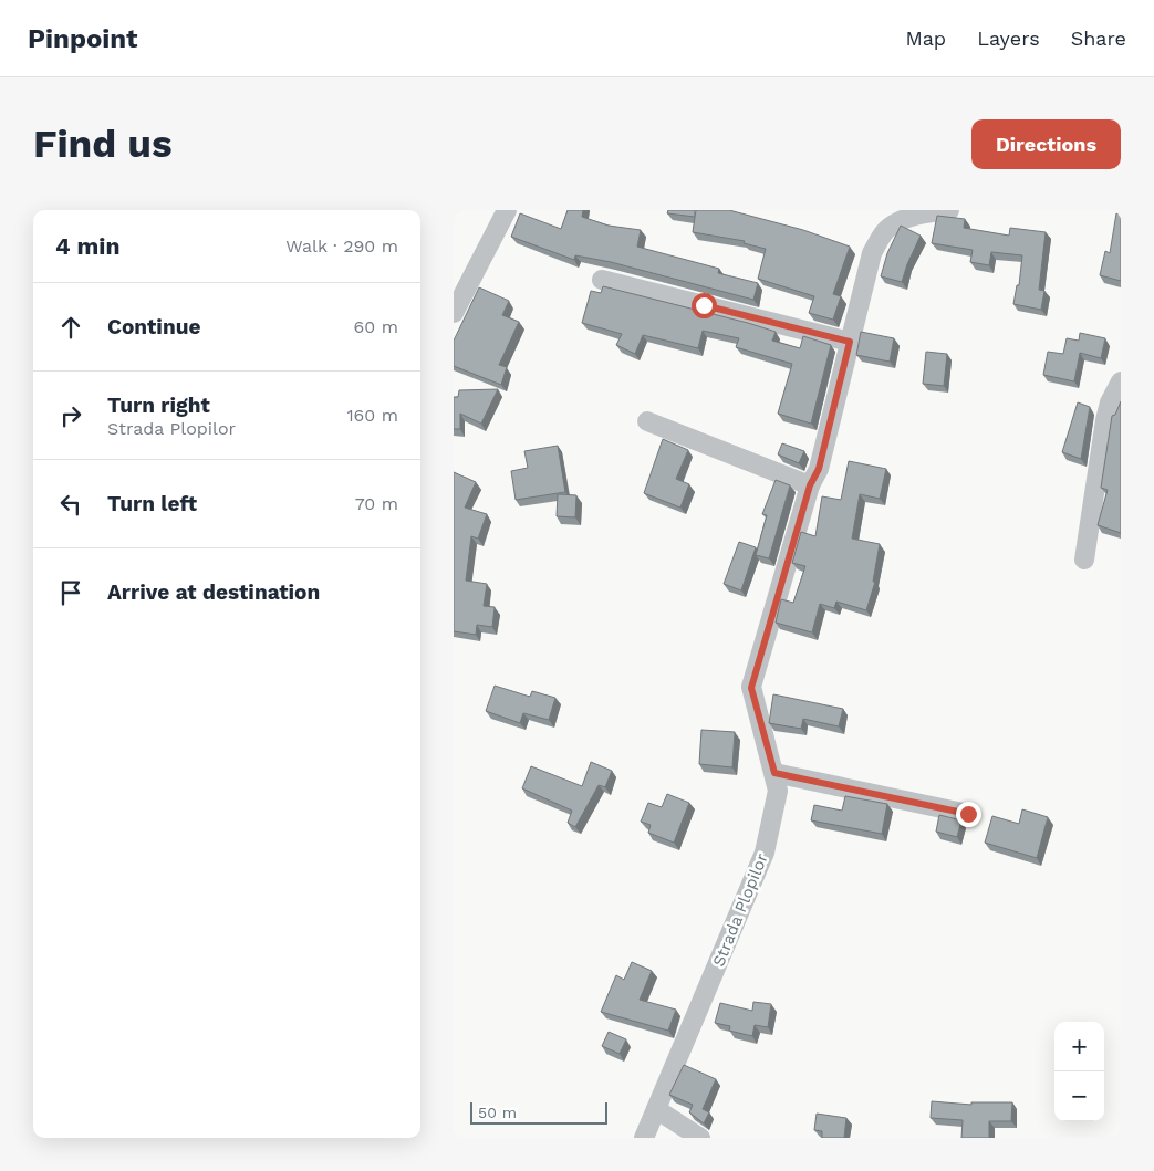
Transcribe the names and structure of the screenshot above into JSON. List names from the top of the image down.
{
  "streets": {
    "street": ["Strada Plopilor"]
  },
  "scale_bar": "50 m",
  "page": {
    "header": "Pinpoint",
    "nav": ["Map", "Layers", "Share"],
    "buttons": "Directions",
    "title": "Find us",
    "heading": ["4 min", "Walk · 290 m"],
    "list": [
      ["Continue", "60 m"],
      ["Turn right", "Strada Plopilor", "160 m"],
      ["Turn left", "70 m"],
      "Arrive at destination"
    ],
    "map_buttons": ["+", "−"],
    "scale": "50 m"
  }
}
